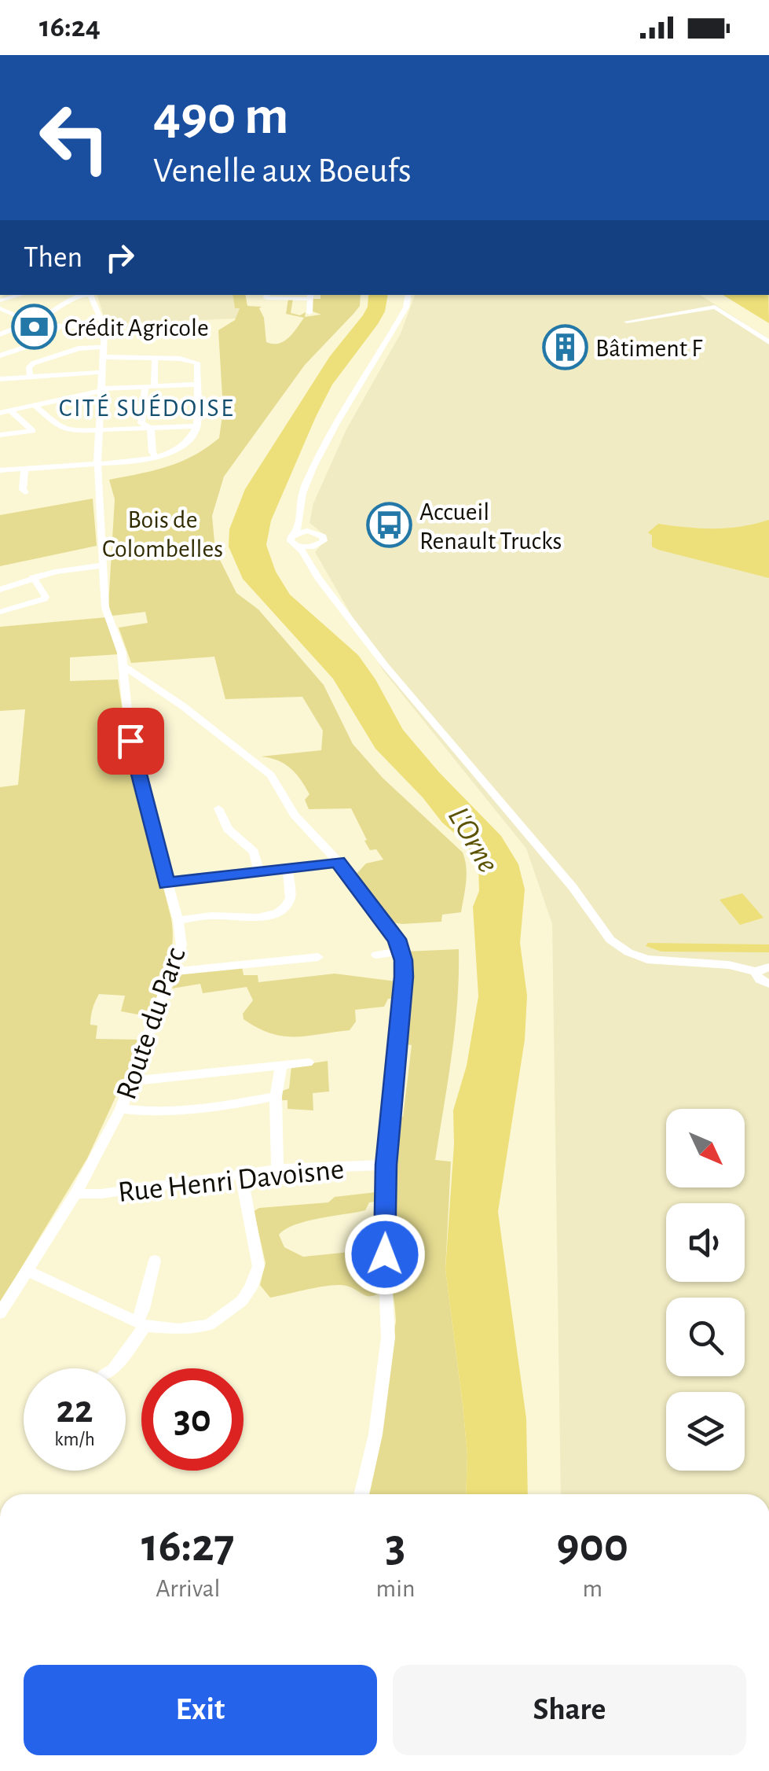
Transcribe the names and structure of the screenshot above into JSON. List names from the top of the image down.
{
  "streets": {
    "street": ["Route du Parc", "Rue Henri Davoisne"]
  },
  "crossings": [
    ["Route du Parc", "Rue Henri Davoisne"]
  ],
  "districts": ["CITÉ SUÉDOISE"],
  "water": ["L'Orne"],
  "parks": ["Bois de Colombelles"],
  "places": {
    "bank": ["Crédit Agricole"],
    "building": ["Bâtiment F"],
    "bus stop": ["Accueil Renault Trucks"]
  },
  "north": "bottom right",
  "page": {
    "status": "16:24",
    "turn": ["490 m", "Venelle aux Boeufs"],
    "then": "Then",
    "speed": "22 km/h",
    "limit": "30",
    "eta": [
      "16:27",
      "Arrival",
      "3",
      "min",
      "900",
      "m"
    ],
    "buttons": ["Exit", "Share"]
  }
}
